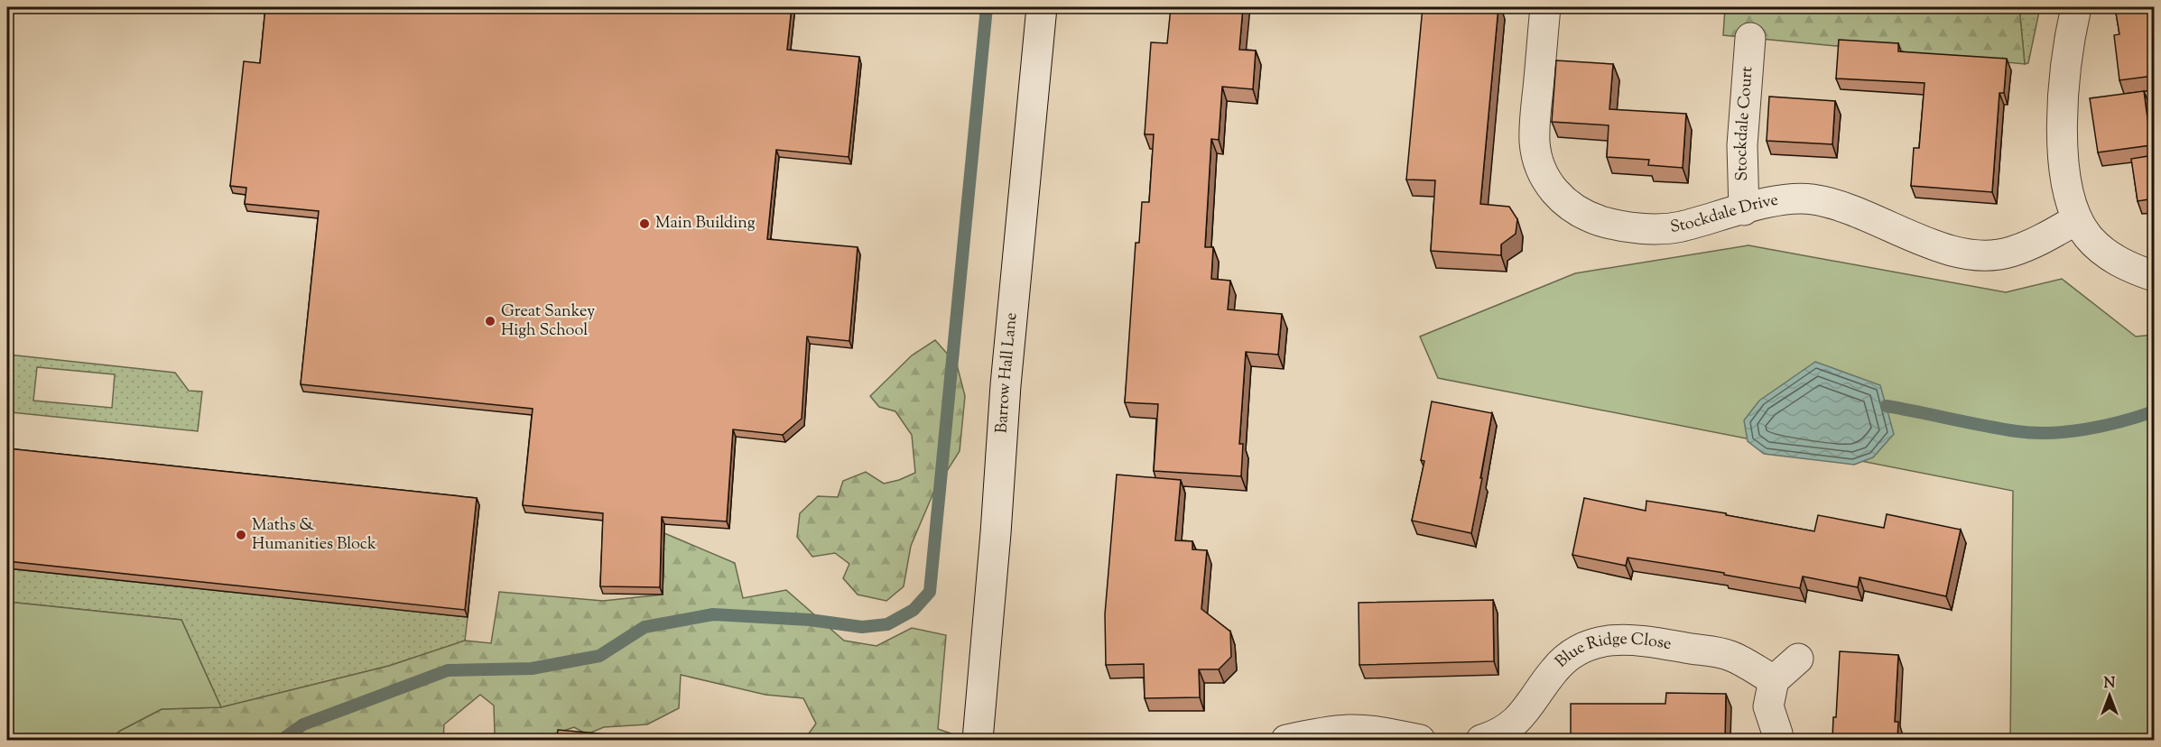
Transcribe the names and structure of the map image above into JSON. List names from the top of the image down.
{
  "streets": {
    "street": [
      "Stockdale Court",
      "Stockdale Drive",
      "Barrow Hall Lane",
      "Blue Ridge Close"
    ]
  },
  "crossings": [
    ["Stockdale Court", "Stockdale Drive"]
  ],
  "places": ["Main Building", "Great Sankey High School", "Maths & Humanities Block"],
  "north": "top"
}
